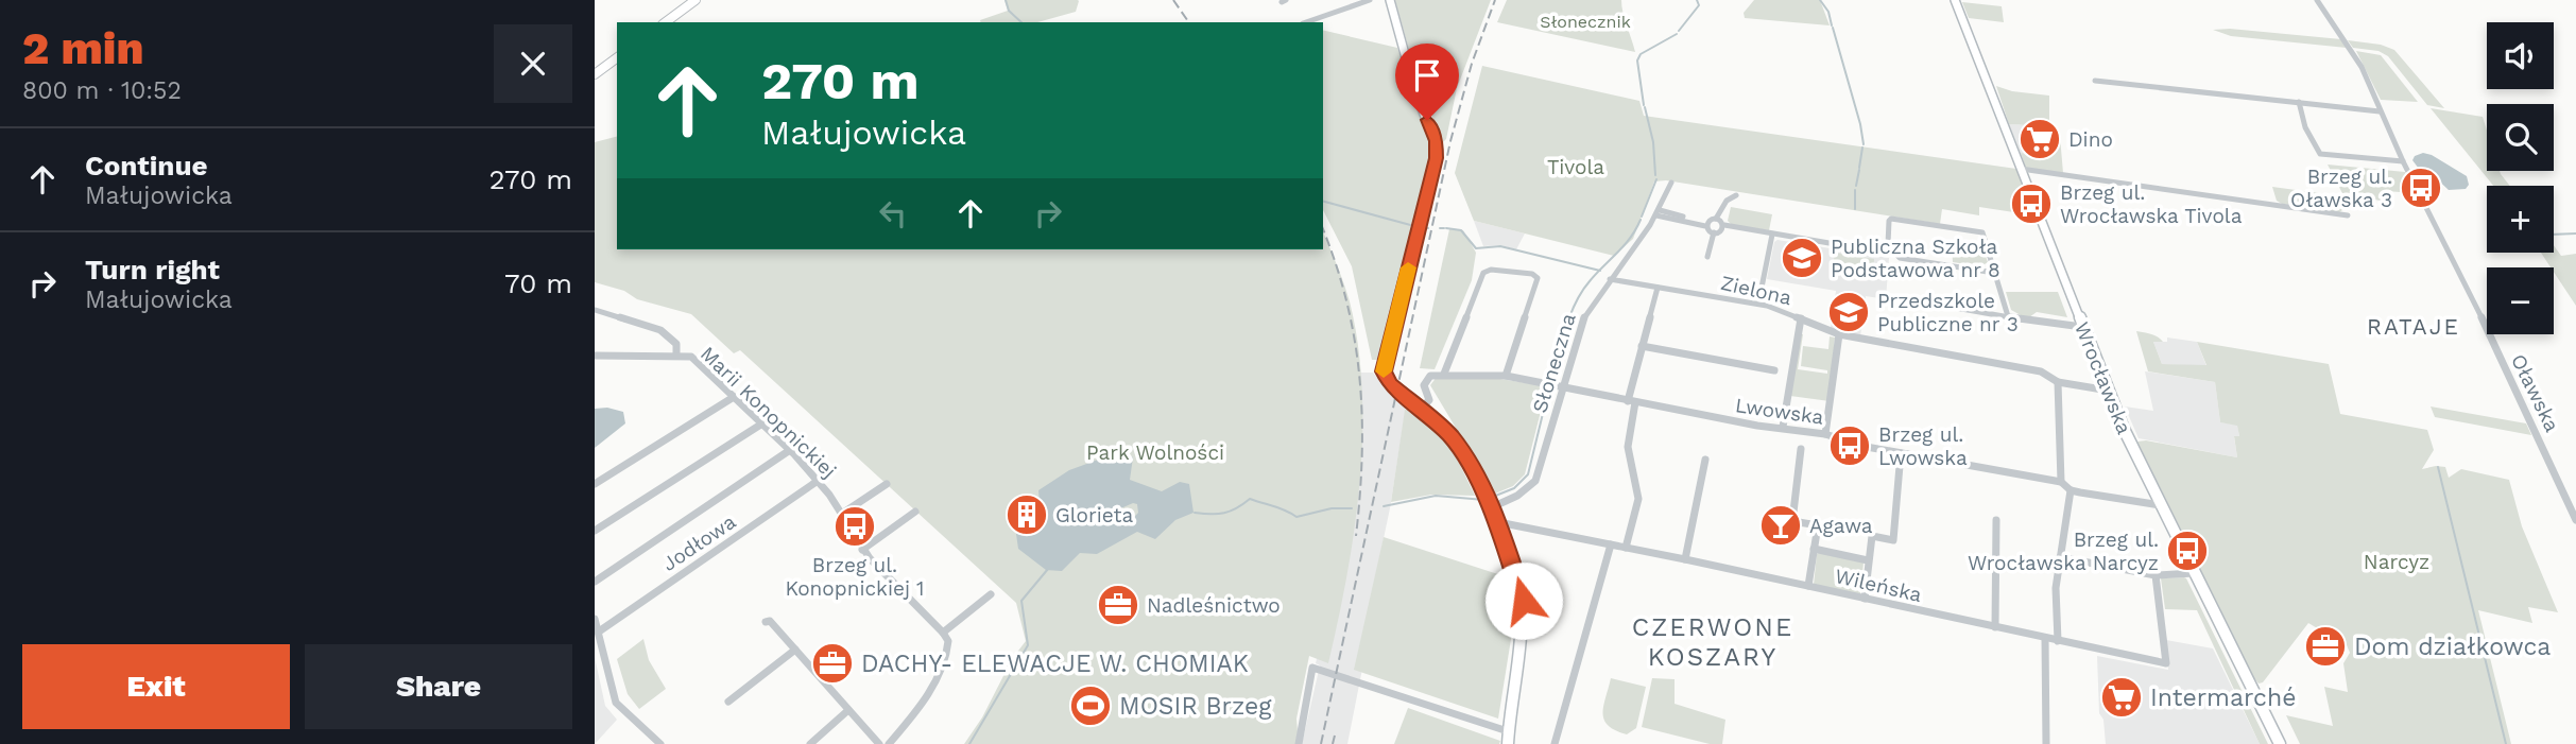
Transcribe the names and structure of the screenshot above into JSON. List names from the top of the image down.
{
  "streets": {
    "street": [
      "Zielona",
      "Słoneczna",
      "Wrocławska",
      "Oławska",
      "Lwowska",
      "Marii Konopnickiej",
      "Jodłowa",
      "Wileńska"
    ]
  },
  "crossings": [
    ["Zielona", "Słoneczna"],
    ["Zielona", "Wrocławska"],
    ["Słoneczna", "Lwowska"],
    ["Wrocławska", "Lwowska"],
    ["Marii Konopnickiej", "Jodłowa"]
  ],
  "districts": ["RATAJE", "CZERWONE KOSZARY"],
  "parks": [
    "Słonecznik",
    "Tivola",
    "Park Wolności",
    "Narcyz"
  ],
  "places": {
    "supermarket": ["Dino", "Intermarché"],
    "bus stop": [
      "Brzeg ul. Oławska 3",
      "Brzeg ul. Wrocławska Tivola",
      "Brzeg ul. Lwowska",
      "Brzeg ul. Konopnickiej 1",
      "Brzeg ul. Wrocławska Narcyz"
    ],
    "school or university": ["Publiczna Szkoła Podstawowa nr 8", "Przedszkole Publiczne nr 3"],
    "building": ["Glorieta"],
    "bar": ["Agawa"],
    "office": ["Nadleśnictwo", "Dom działkowca", "DACHY- ELEWACJE W. CHOMIAK"],
    "sports": ["MOSIR Brzeg"]
  },
  "page": {
    "heading": ["2 min", "800 m · 10:52"],
    "map_buttons": ["+", "−"],
    "turn": ["270 m", "Małujowicka"],
    "list": [
      {
        "name": "Continue",
        "note": "Małujowicka",
        "value": "270 m"
      },
      {
        "name": "Turn right",
        "note": "Małujowicka",
        "value": "70 m"
      }
    ],
    "buttons": ["Exit", "Share"]
  }
}
